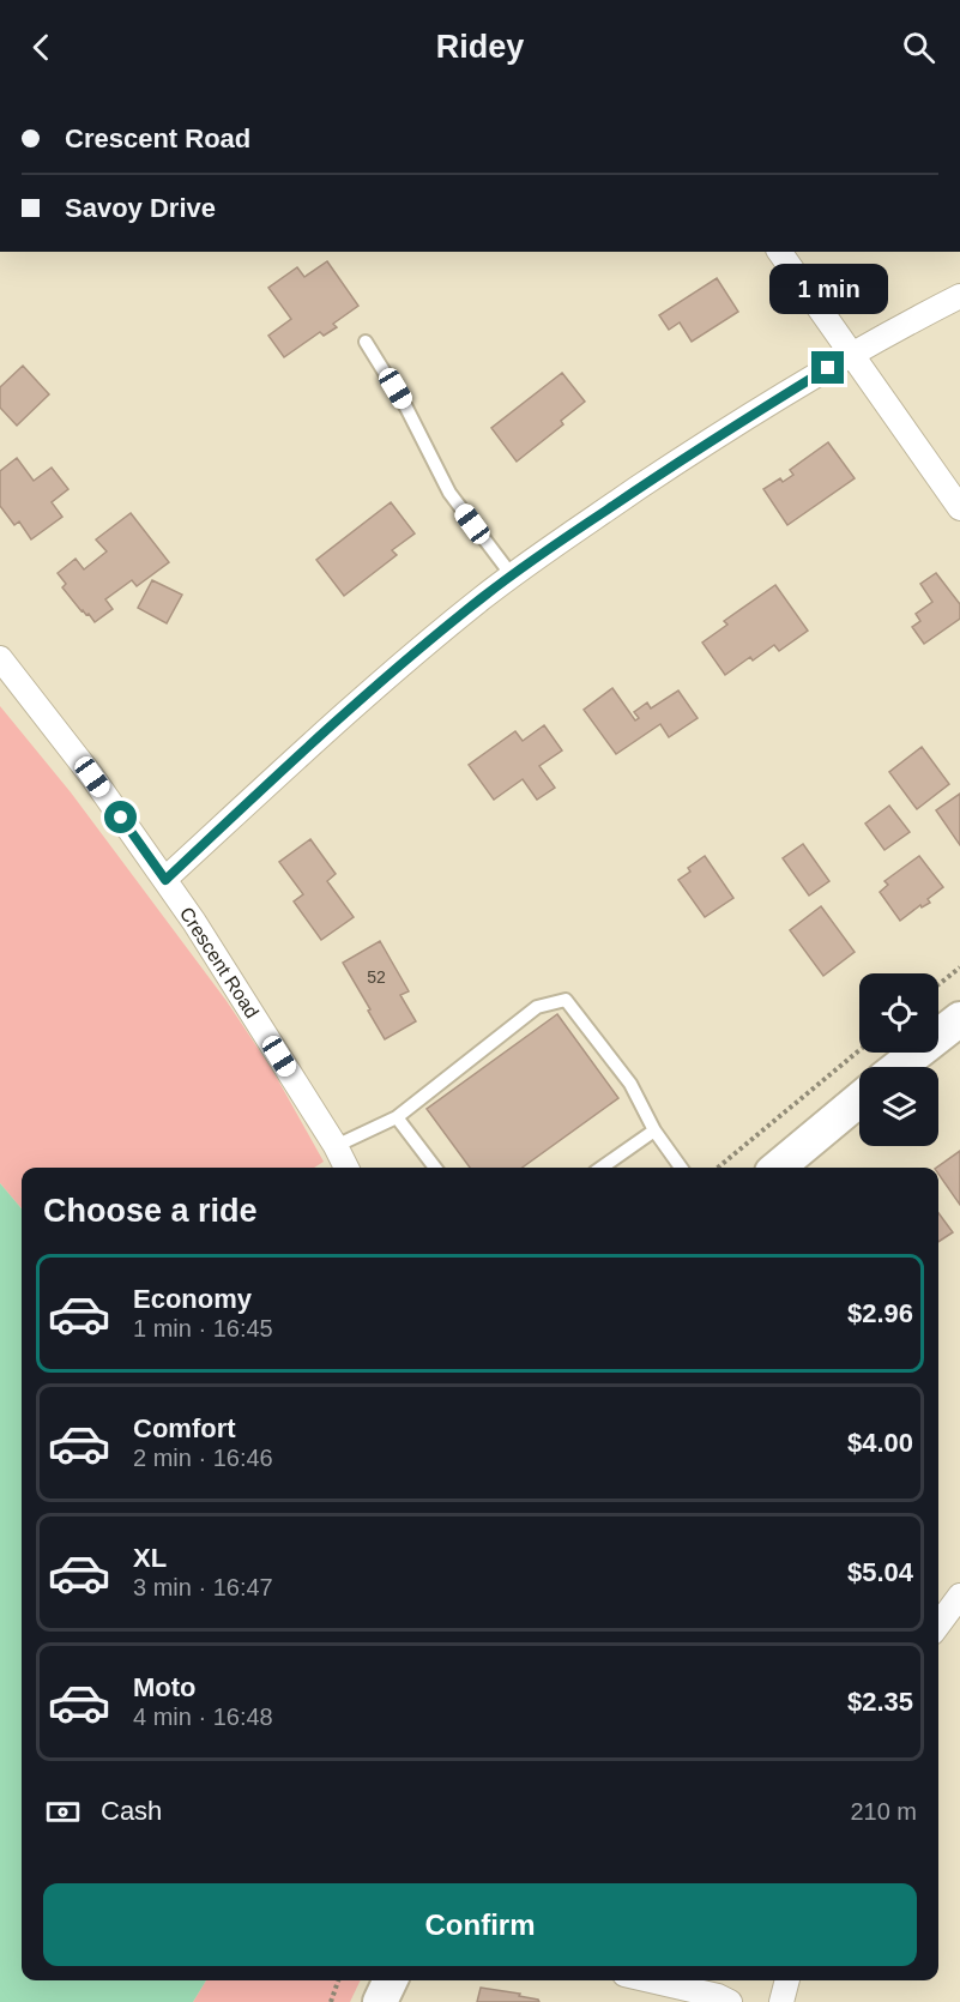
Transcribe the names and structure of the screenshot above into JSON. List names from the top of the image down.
{
  "streets": {
    "street": ["Crescent Road"]
  },
  "house_numbers": ["52"],
  "page": {
    "header": "Ridey",
    "banner": ["Crescent Road", "Savoy Drive"],
    "bubble": "1 min",
    "heading": "Choose a ride",
    "list": [
      {
        "name": "Economy",
        "note": "1 min · 16:45",
        "value": "$2.96"
      },
      {
        "name": "Comfort",
        "note": "2 min · 16:46",
        "value": "$4.00"
      },
      {
        "name": "XL",
        "note": "3 min · 16:47",
        "value": "$5.04"
      },
      {
        "name": "Moto",
        "note": "4 min · 16:48",
        "value": "$2.35"
      }
    ],
    "pay": ["Cash", "210 m"],
    "buttons": "Confirm"
  }
}
